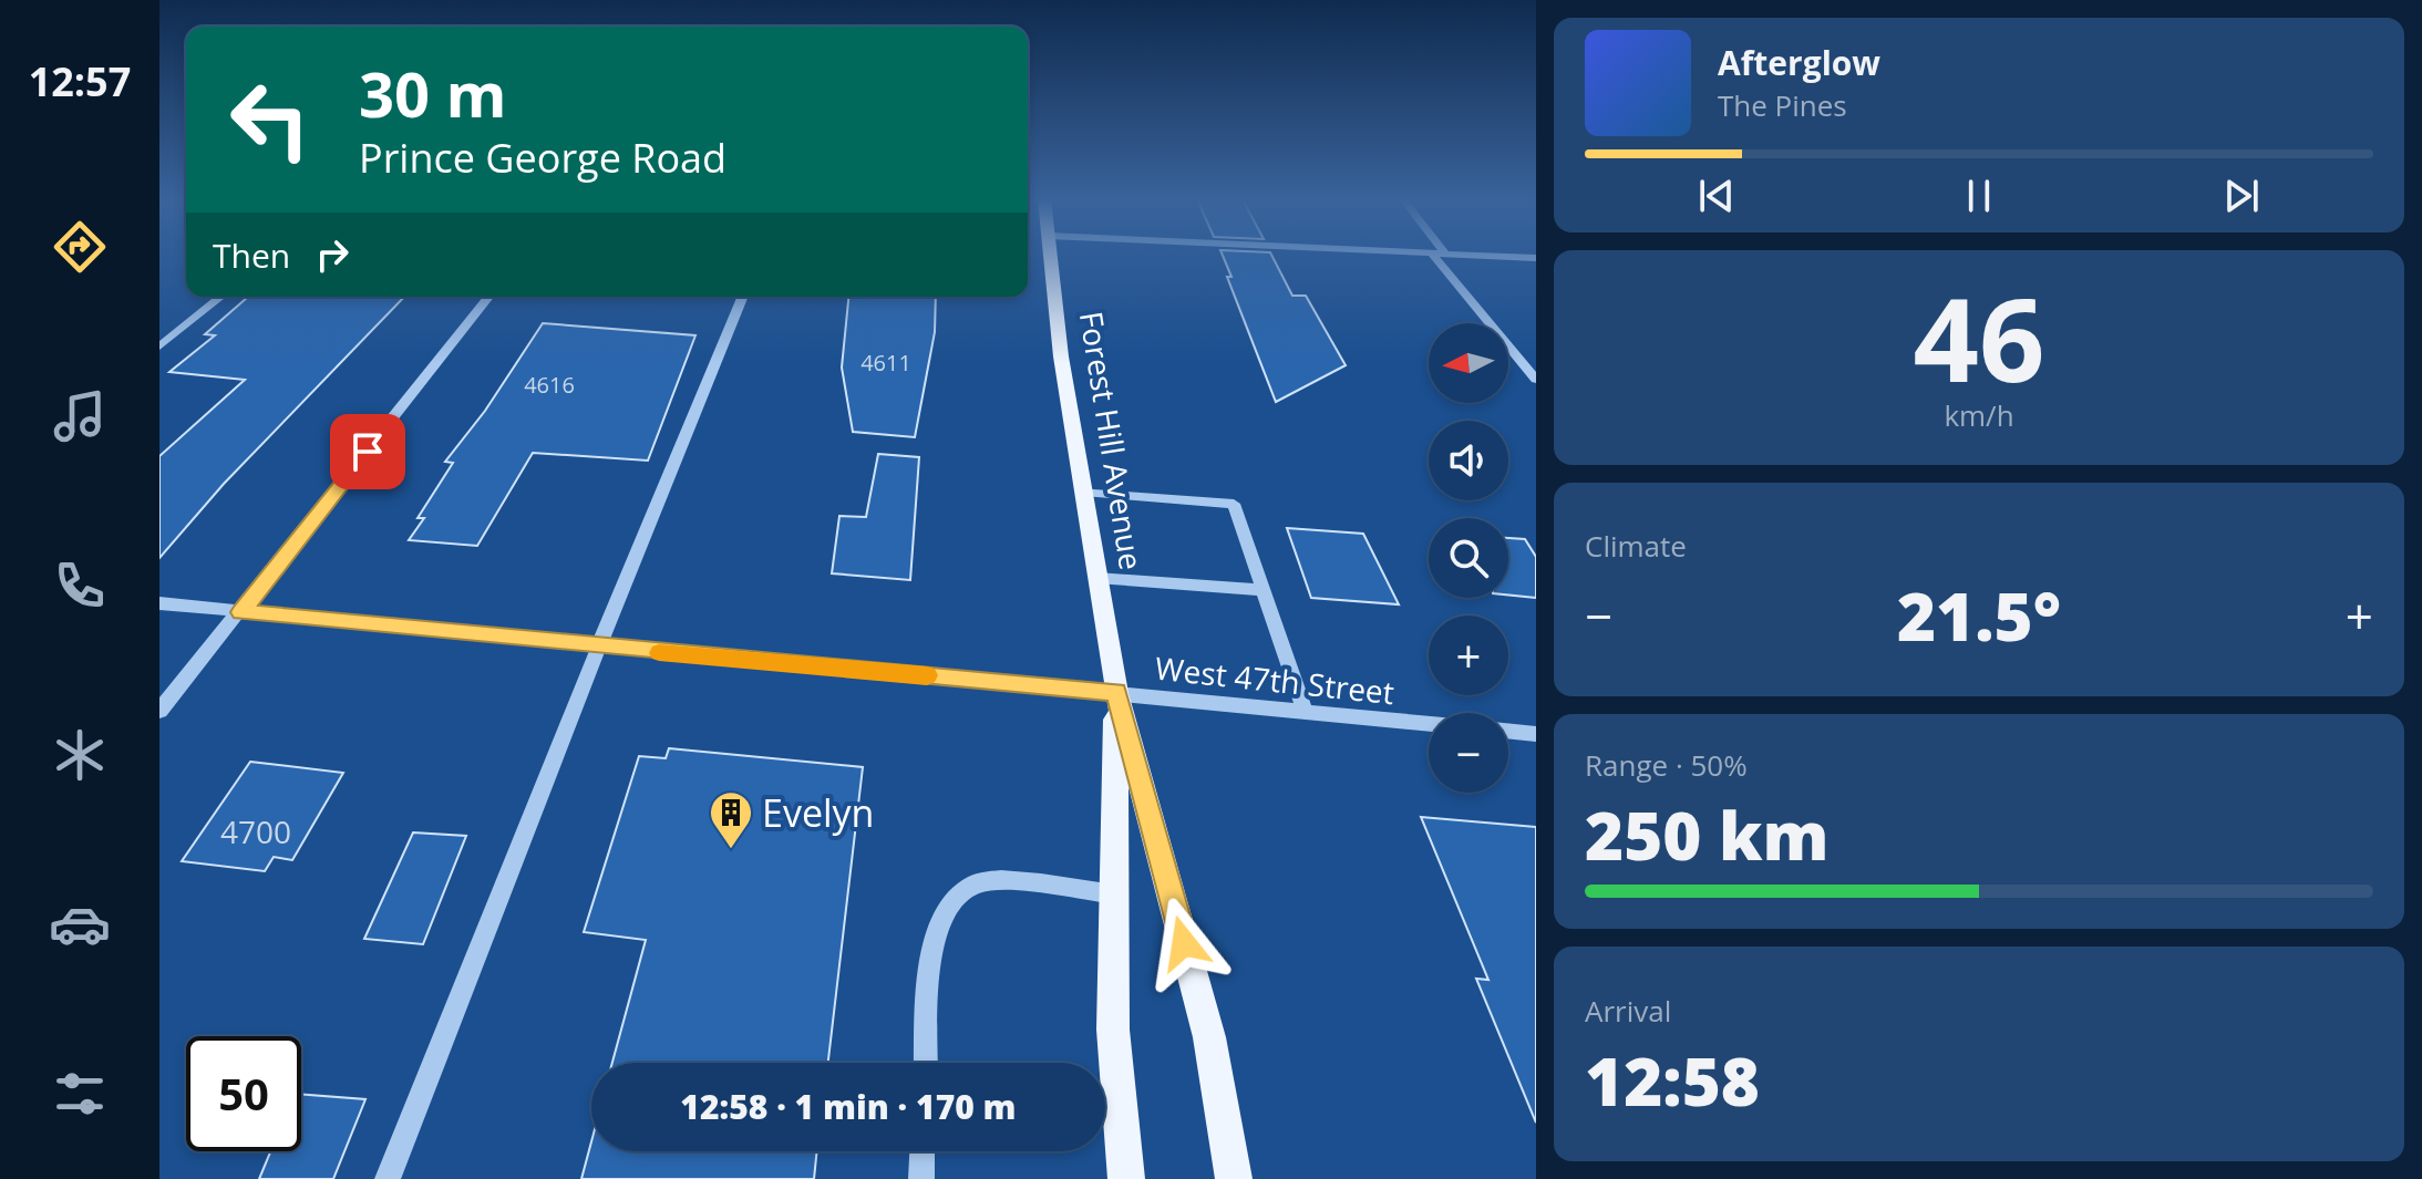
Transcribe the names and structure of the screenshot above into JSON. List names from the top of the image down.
{
  "streets": {
    "main road": ["Forest Hill Avenue"],
    "street": ["West 47th Street"]
  },
  "crossings": [
    ["Forest Hill Avenue", "West 47th Street"]
  ],
  "places": {
    "building": ["Evelyn"]
  },
  "house_numbers": ["4611", "4616", "4700"],
  "north": "left",
  "page": {
    "tabs": "12:57",
    "turn": ["30 m", "Prince George Road"],
    "song": ["Afterglow", "The Pines"],
    "then": "Then",
    "tile": [
      ["46", "km/h"],
      "Climate",
      ["Range · 50%", "250 km"],
      ["Arrival", "12:58"]
    ],
    "map_buttons": ["+", "−"],
    "heat": ["−", "21.5°", "+"],
    "limit": "50",
    "trip": "12:58 · 1 min · 170 m"
  }
}
